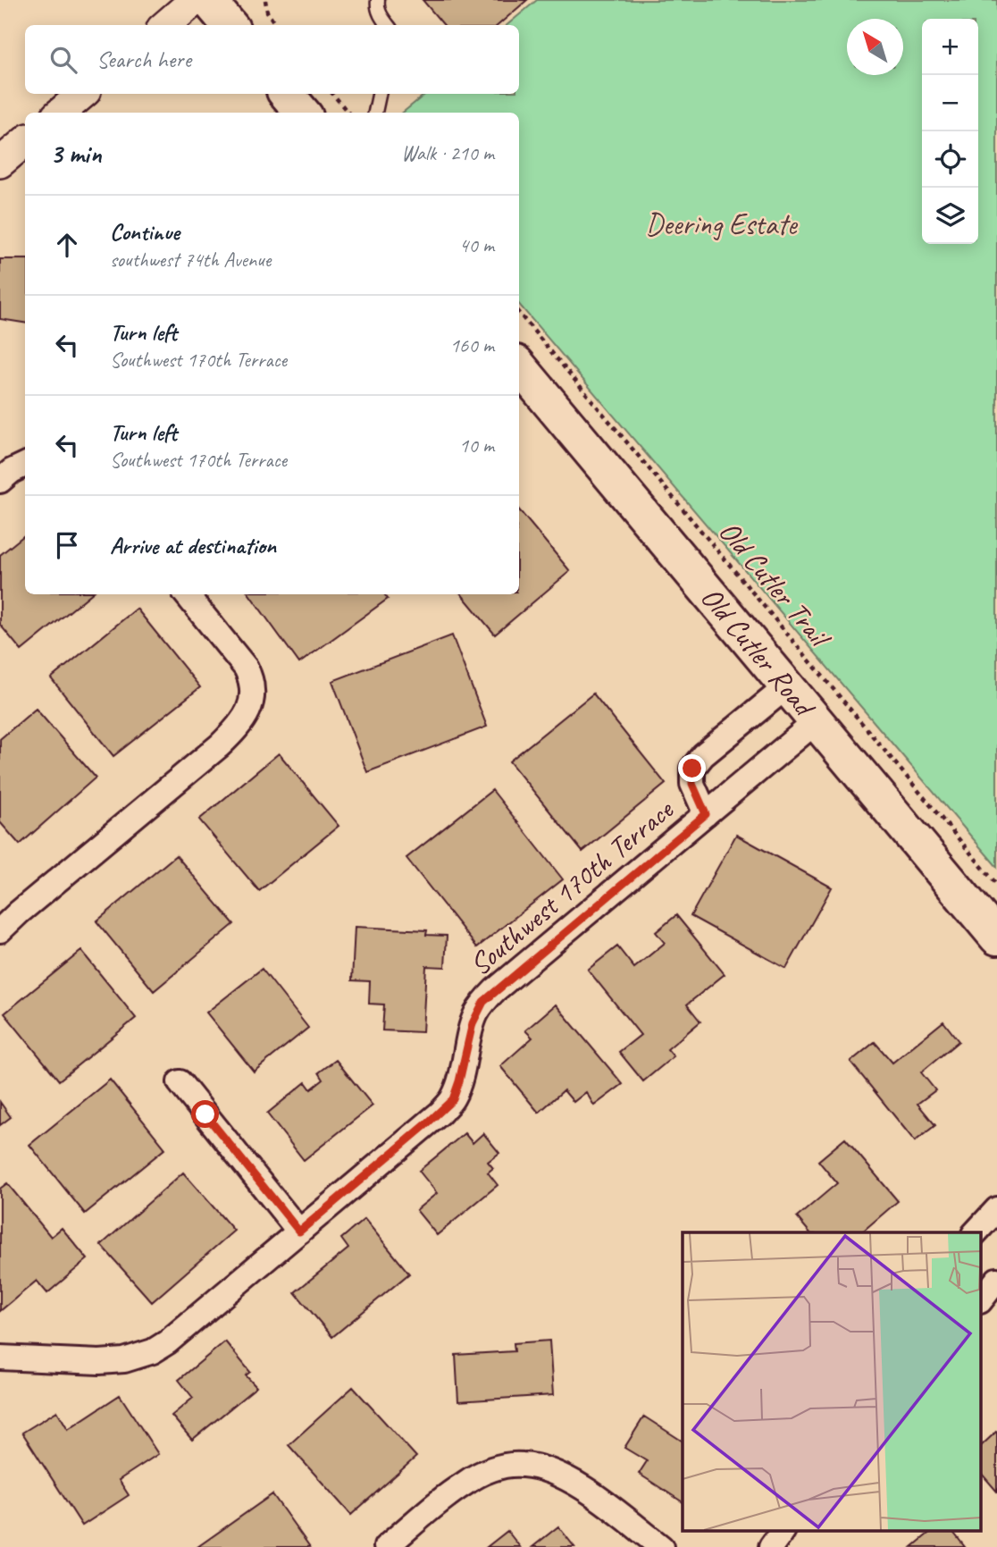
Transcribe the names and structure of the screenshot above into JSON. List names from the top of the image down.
{
  "streets": {
    "main road": ["Old Cutler Road"],
    "street": ["Southwest 170th Terrace"],
    "path": ["Old Cutler Trail"]
  },
  "crossings": [
    ["Old Cutler Road", "Southwest 170th Terrace"]
  ],
  "parks": ["Deering Estate"],
  "north": "top left",
  "page": {
    "map_buttons": ["+", "−"],
    "search": "Search here",
    "heading": ["3 min", "Walk · 210 m"],
    "list": [
      ["Continue", "southwest 74th Avenue", "40 m"],
      ["Turn left", "Southwest 170th Terrace", "160 m"],
      ["Turn left", "Southwest 170th Terrace", "10 m"],
      "Arrive at destination"
    ]
  }
}
